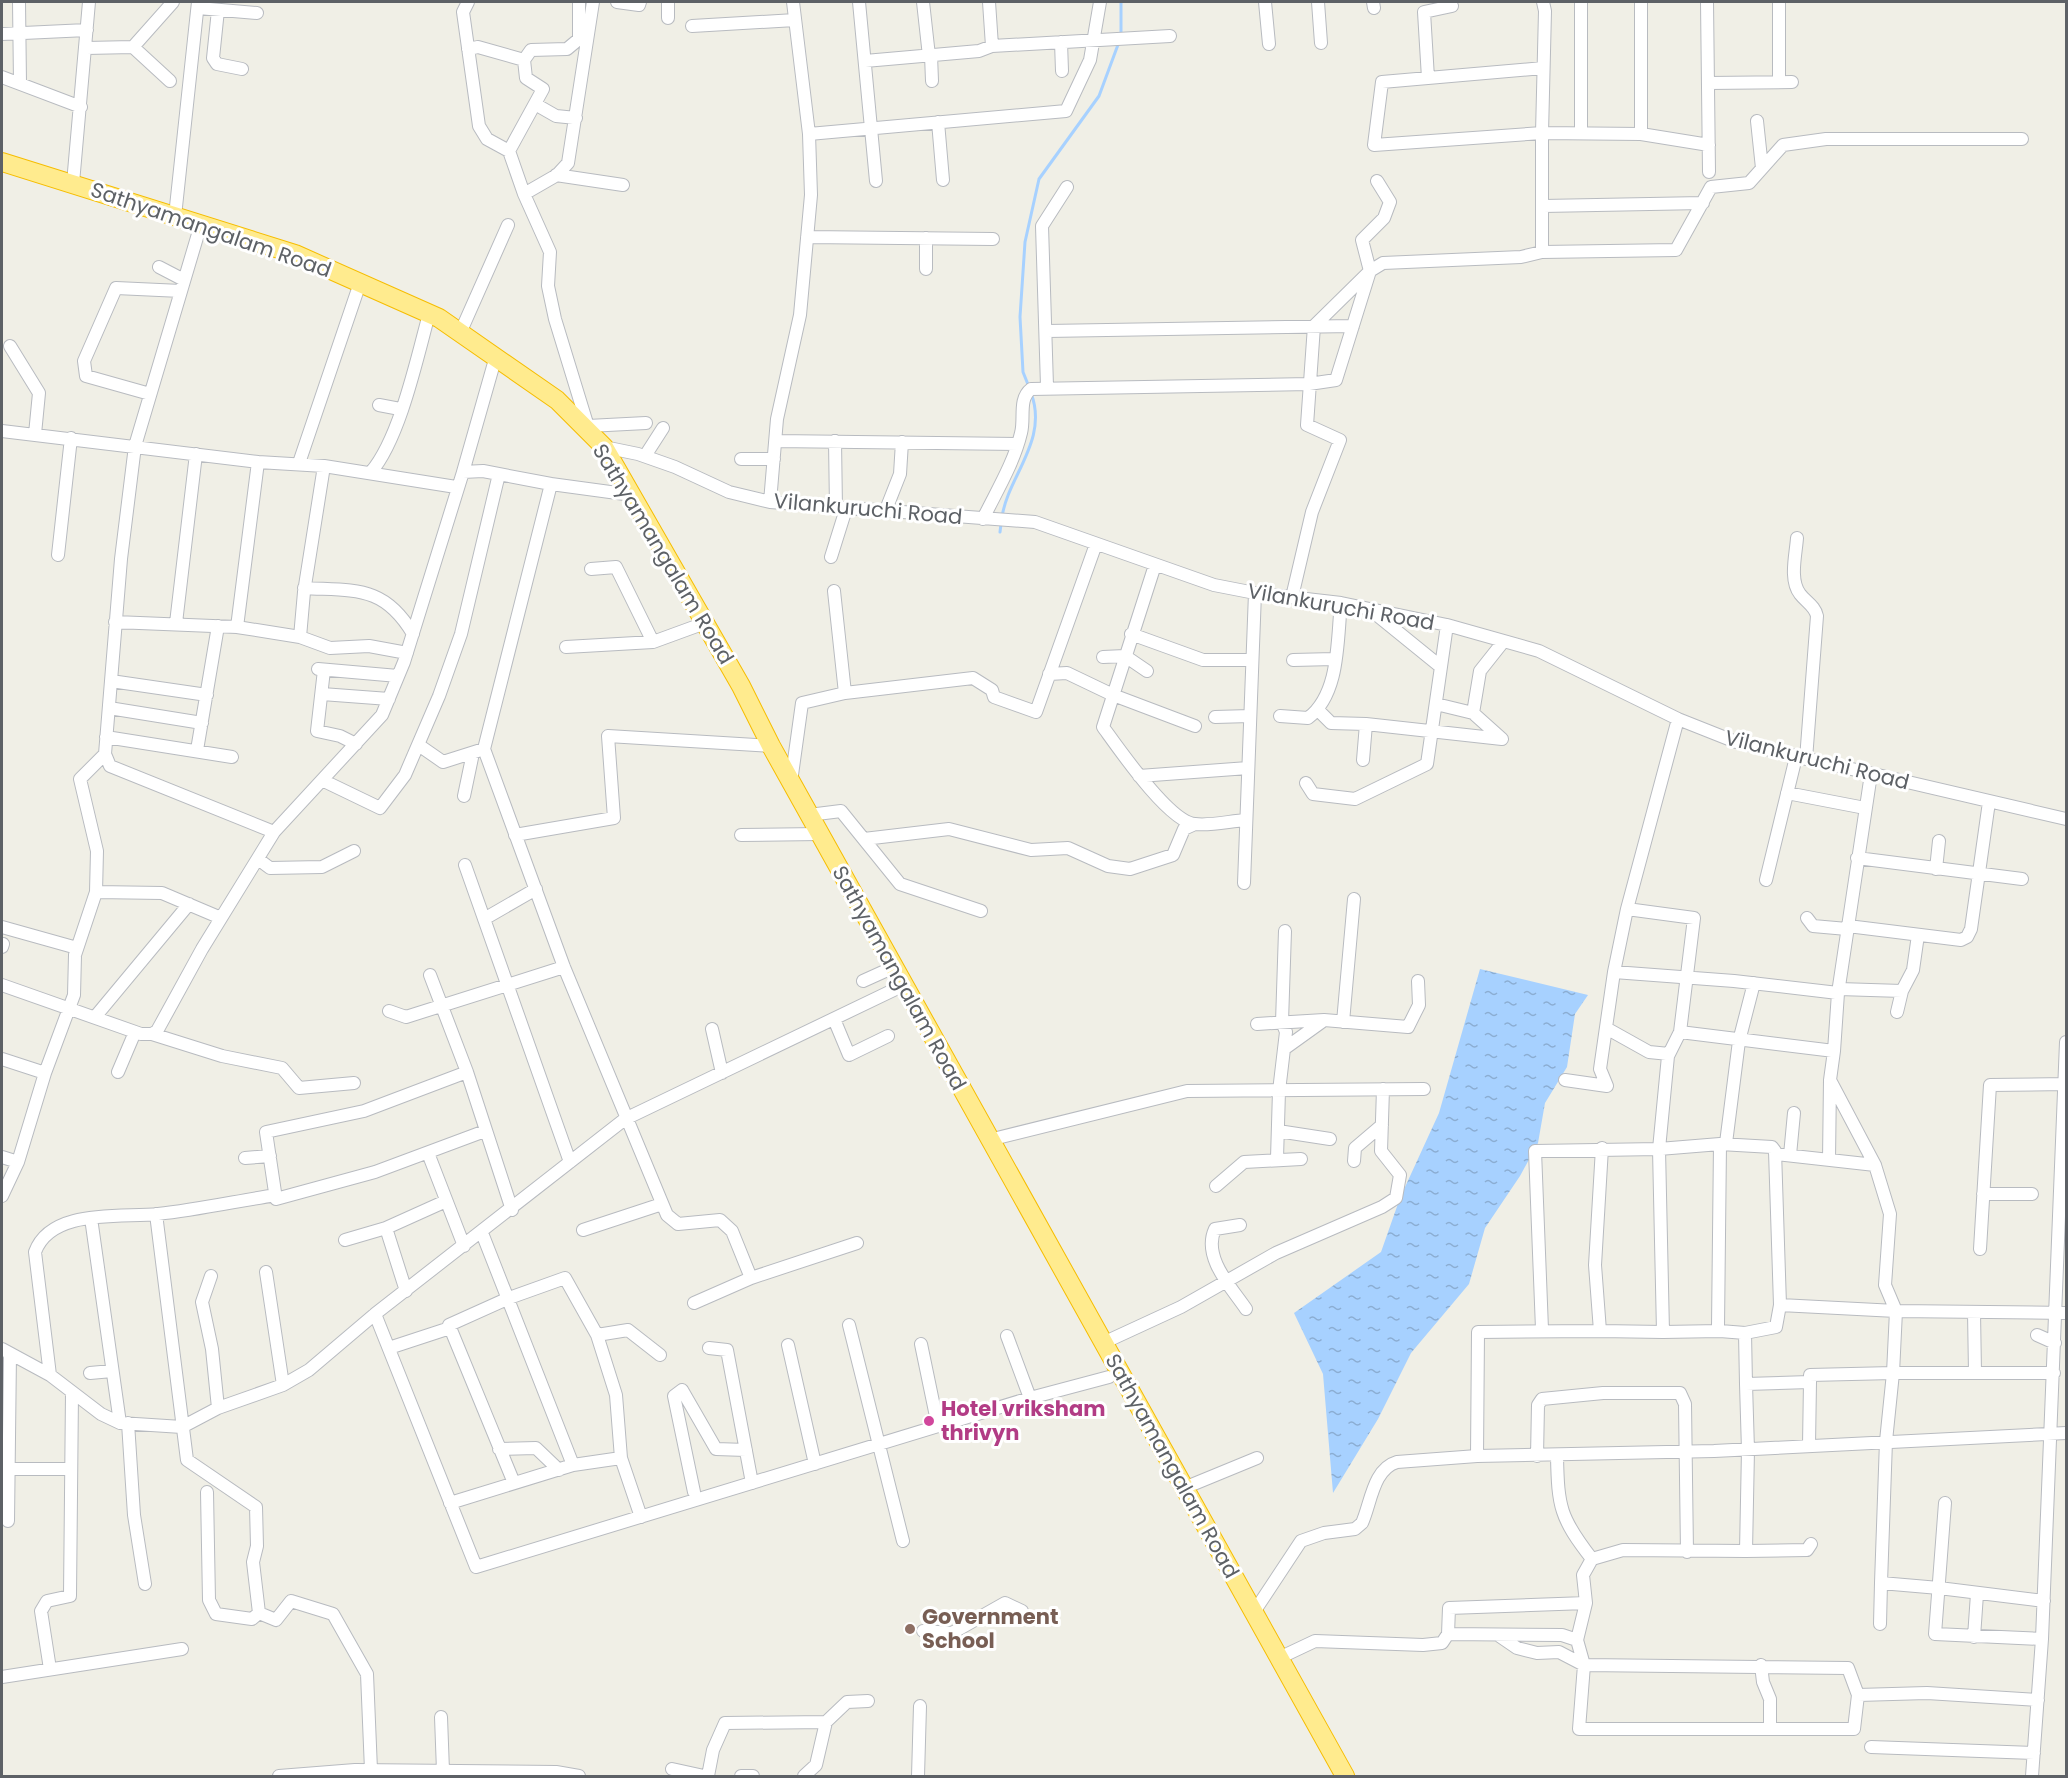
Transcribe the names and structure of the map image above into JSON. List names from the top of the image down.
{
  "streets": {
    "highway": ["Sathyamangalam Road"],
    "street": ["Vilankuruchi Road"]
  },
  "crossings": [
    ["Sathyamangalam Road", "Vilankuruchi Road"]
  ],
  "places": ["Hotel vriksham thrivyn", "Government School"]
}
